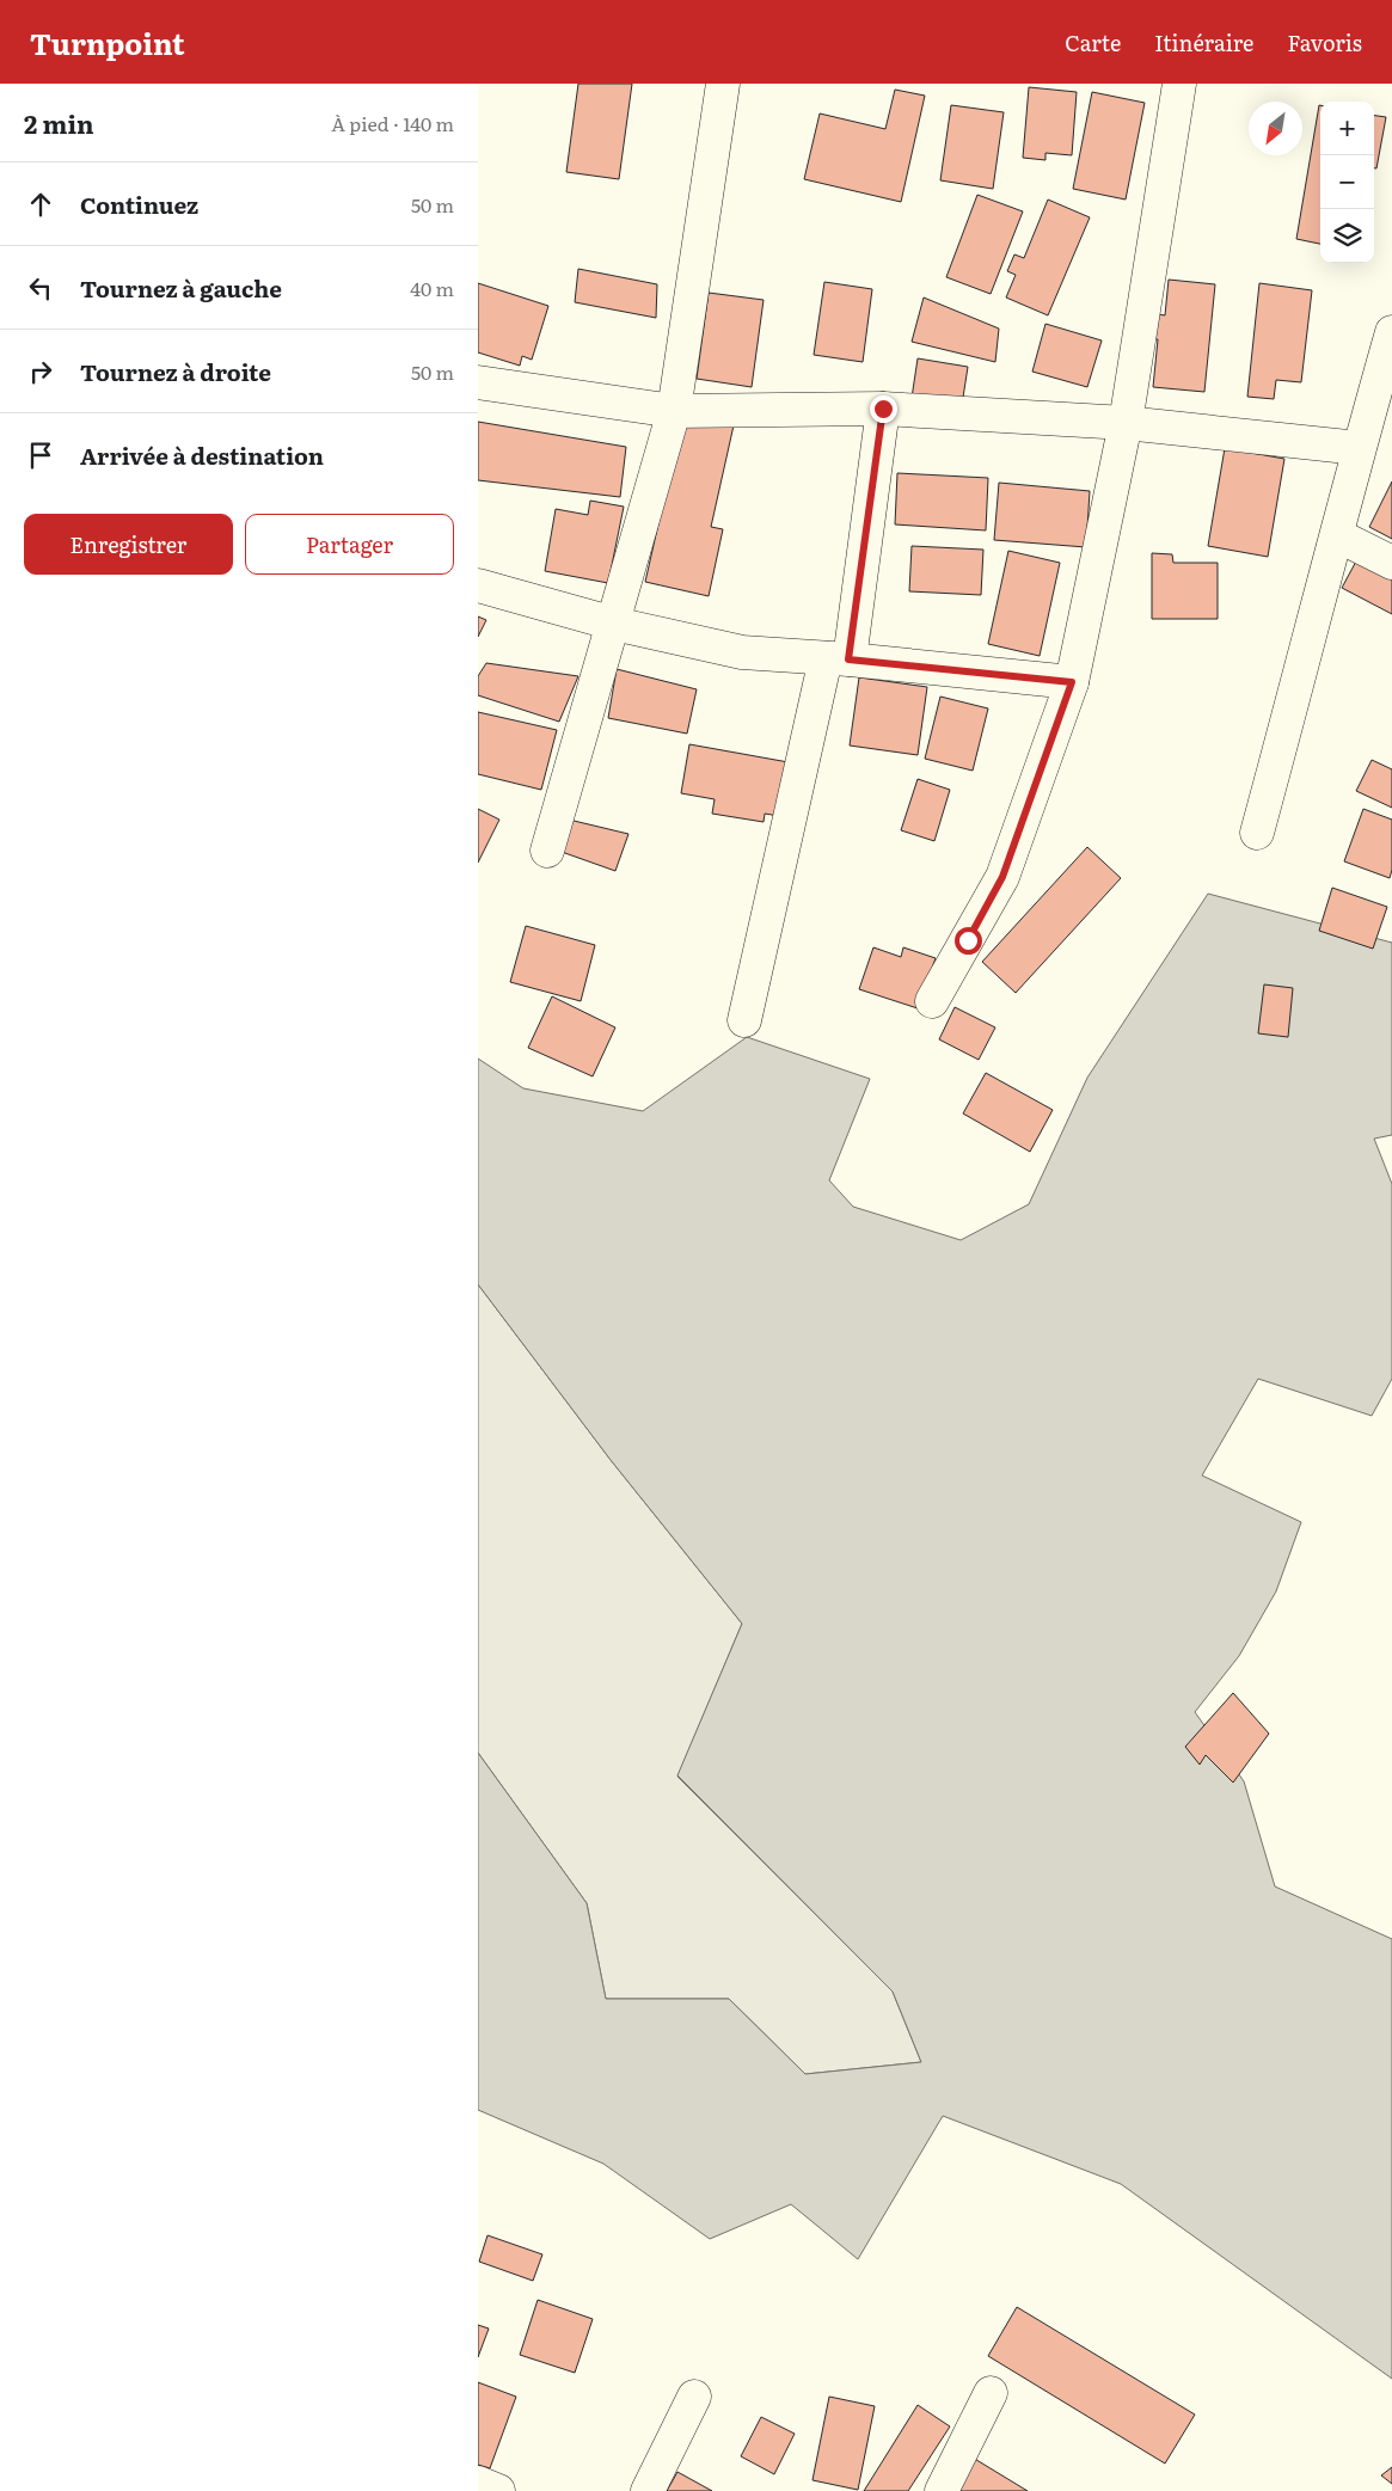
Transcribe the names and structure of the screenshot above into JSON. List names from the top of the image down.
{
  "north": "bottom left",
  "page": {
    "header": "Turnpoint",
    "nav": ["Carte", "Itinéraire", "Favoris"],
    "heading": ["2 min", "À pied · 140 m"],
    "map_buttons": ["+", "−"],
    "list": [
      ["Continuez", "50 m"],
      ["Tournez à gauche", "40 m"],
      ["Tournez à droite", "50 m"],
      "Arrivée à destination"
    ],
    "buttons": ["Enregistrer", "Partager"]
  }
}
